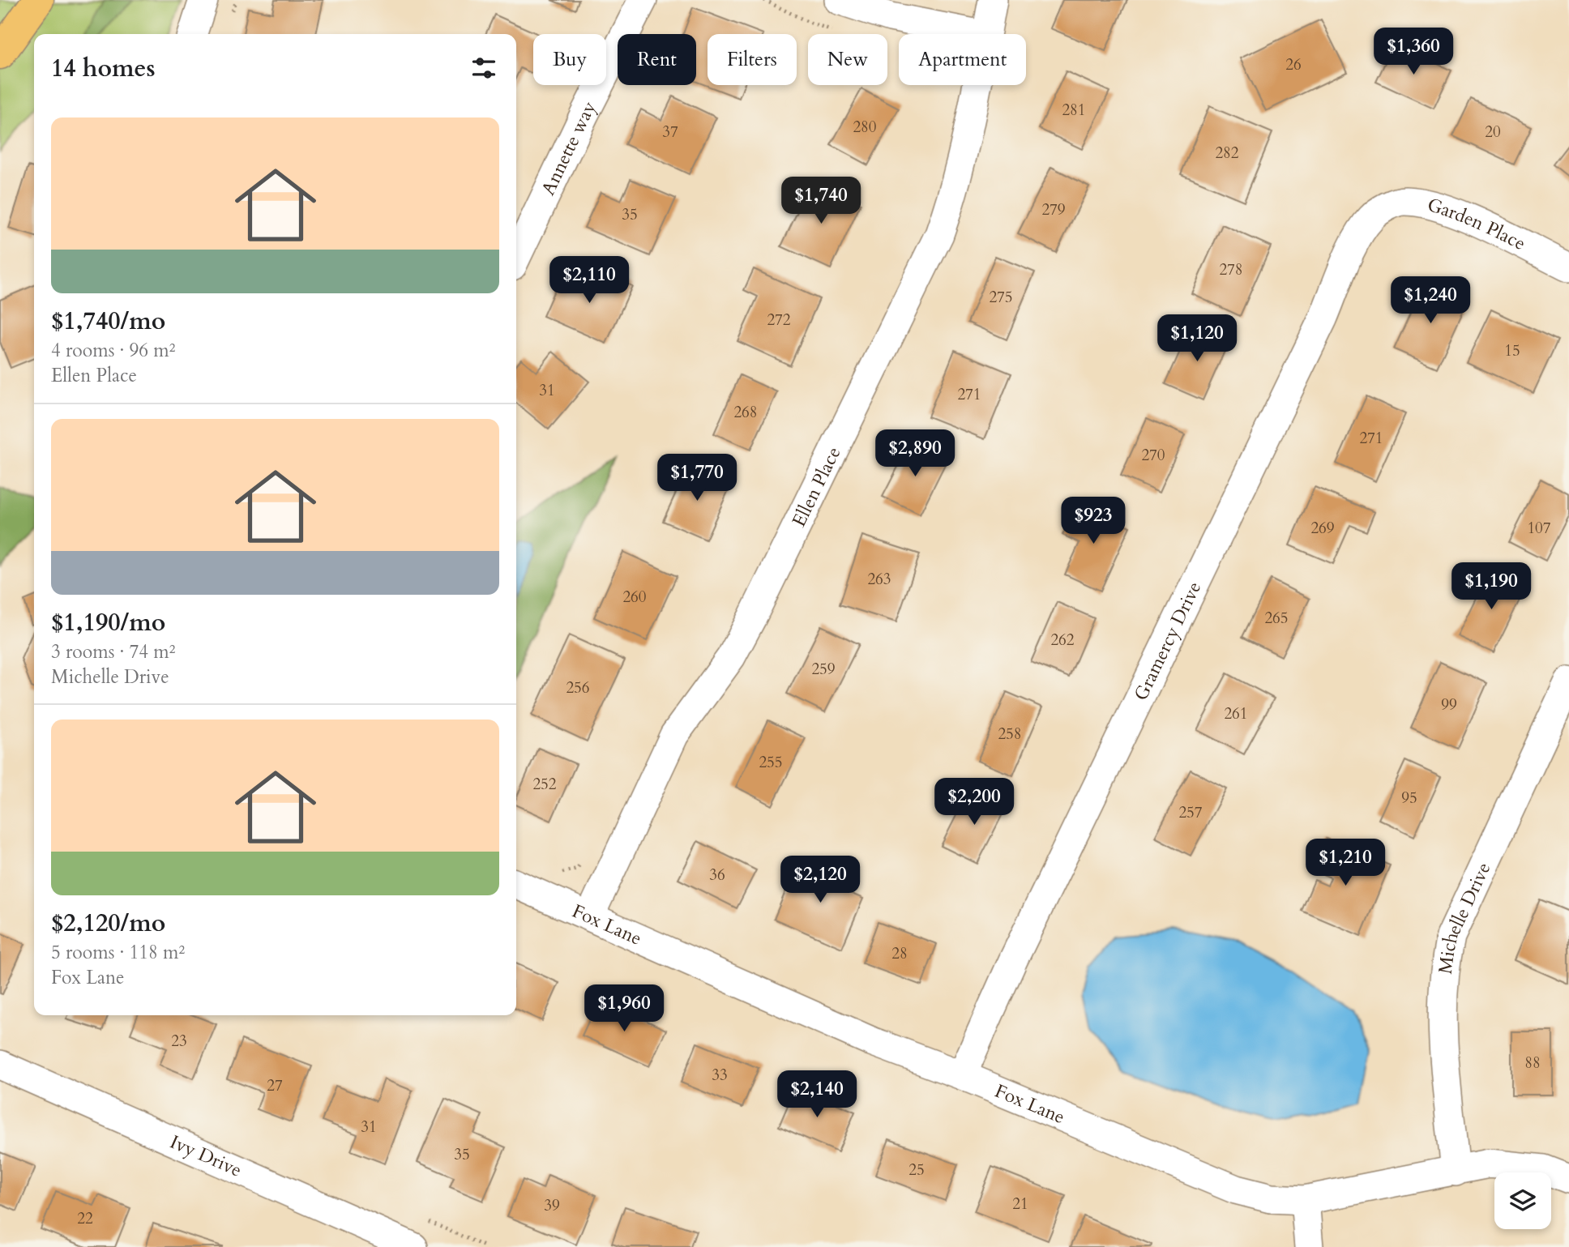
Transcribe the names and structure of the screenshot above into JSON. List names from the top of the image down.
{
  "streets": {
    "street": [
      "Annette way",
      "Garden Place",
      "Ellen Place",
      "Gramercy Drive",
      "Michelle Drive",
      "Fox Lane",
      "Ivy Drive"
    ]
  },
  "crossings": [
    ["Garden Place", "Gramercy Drive"],
    ["Ellen Place", "Fox Lane"],
    ["Gramercy Drive", "Fox Lane"],
    ["Michelle Drive", "Fox Lane"]
  ],
  "house_numbers": [
    "26",
    "281",
    "280",
    "37",
    "20",
    "282",
    "279",
    "35",
    "278",
    "275",
    "272",
    "15",
    "31",
    "271",
    "268",
    "271",
    "270",
    "269",
    "107",
    "263",
    "260",
    "265",
    "262",
    "259",
    "256",
    "99",
    "261",
    "258",
    "255",
    "252",
    "95",
    "257",
    "36",
    "28",
    "23",
    "88",
    "33",
    "27",
    "31",
    "35",
    "25",
    "21",
    "39",
    "22"
  ],
  "page": {
    "price": [
      "$1,360",
      "$1,740",
      "$2,110",
      "$1,240",
      "$1,120",
      "$2,890",
      "$1,770",
      "$923",
      "$1,190",
      "$2,200",
      "$1,210",
      "$2,120",
      "$1,960",
      "$2,140"
    ],
    "chip": [
      "Buy",
      "Rent",
      "Filters",
      "New",
      "Apartment"
    ],
    "heading": "14 homes",
    "list": [
      {
        "name": "$1,740/mo",
        "note": "4 rooms · 96 m² · Ellen Place"
      },
      {
        "name": "$1,190/mo",
        "note": "3 rooms · 74 m² · Michelle Drive"
      },
      {
        "name": "$2,120/mo",
        "note": "5 rooms · 118 m² · Fox Lane"
      }
    ]
  }
}
